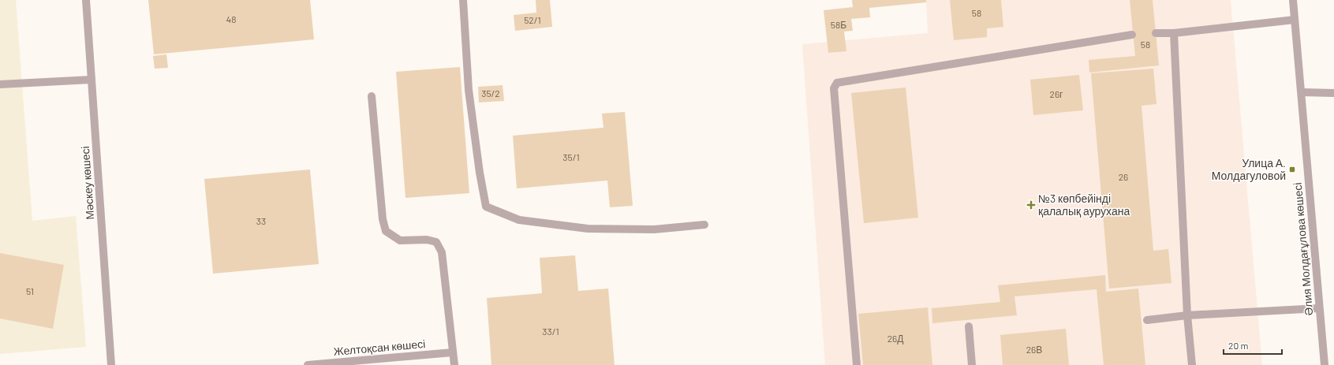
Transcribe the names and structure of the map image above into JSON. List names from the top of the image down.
{
  "streets": {
    "street": ["Мәскеу көшесі", "Әлия Молдағұлова көшесі", "Желтоқсан көшесі"]
  },
  "places": {
    "transit": ["Улица А. Молдагуловой"],
    "health": ["№3 көпбейінді қалалық аурухана"]
  },
  "house_numbers": [
    "58",
    "48",
    "52/1",
    "58Б",
    "58",
    "35/2",
    "26г",
    "35/1",
    "26",
    "33",
    "51",
    "33/1",
    "26Д",
    "26В"
  ],
  "scale_bar": "20 m"
}
